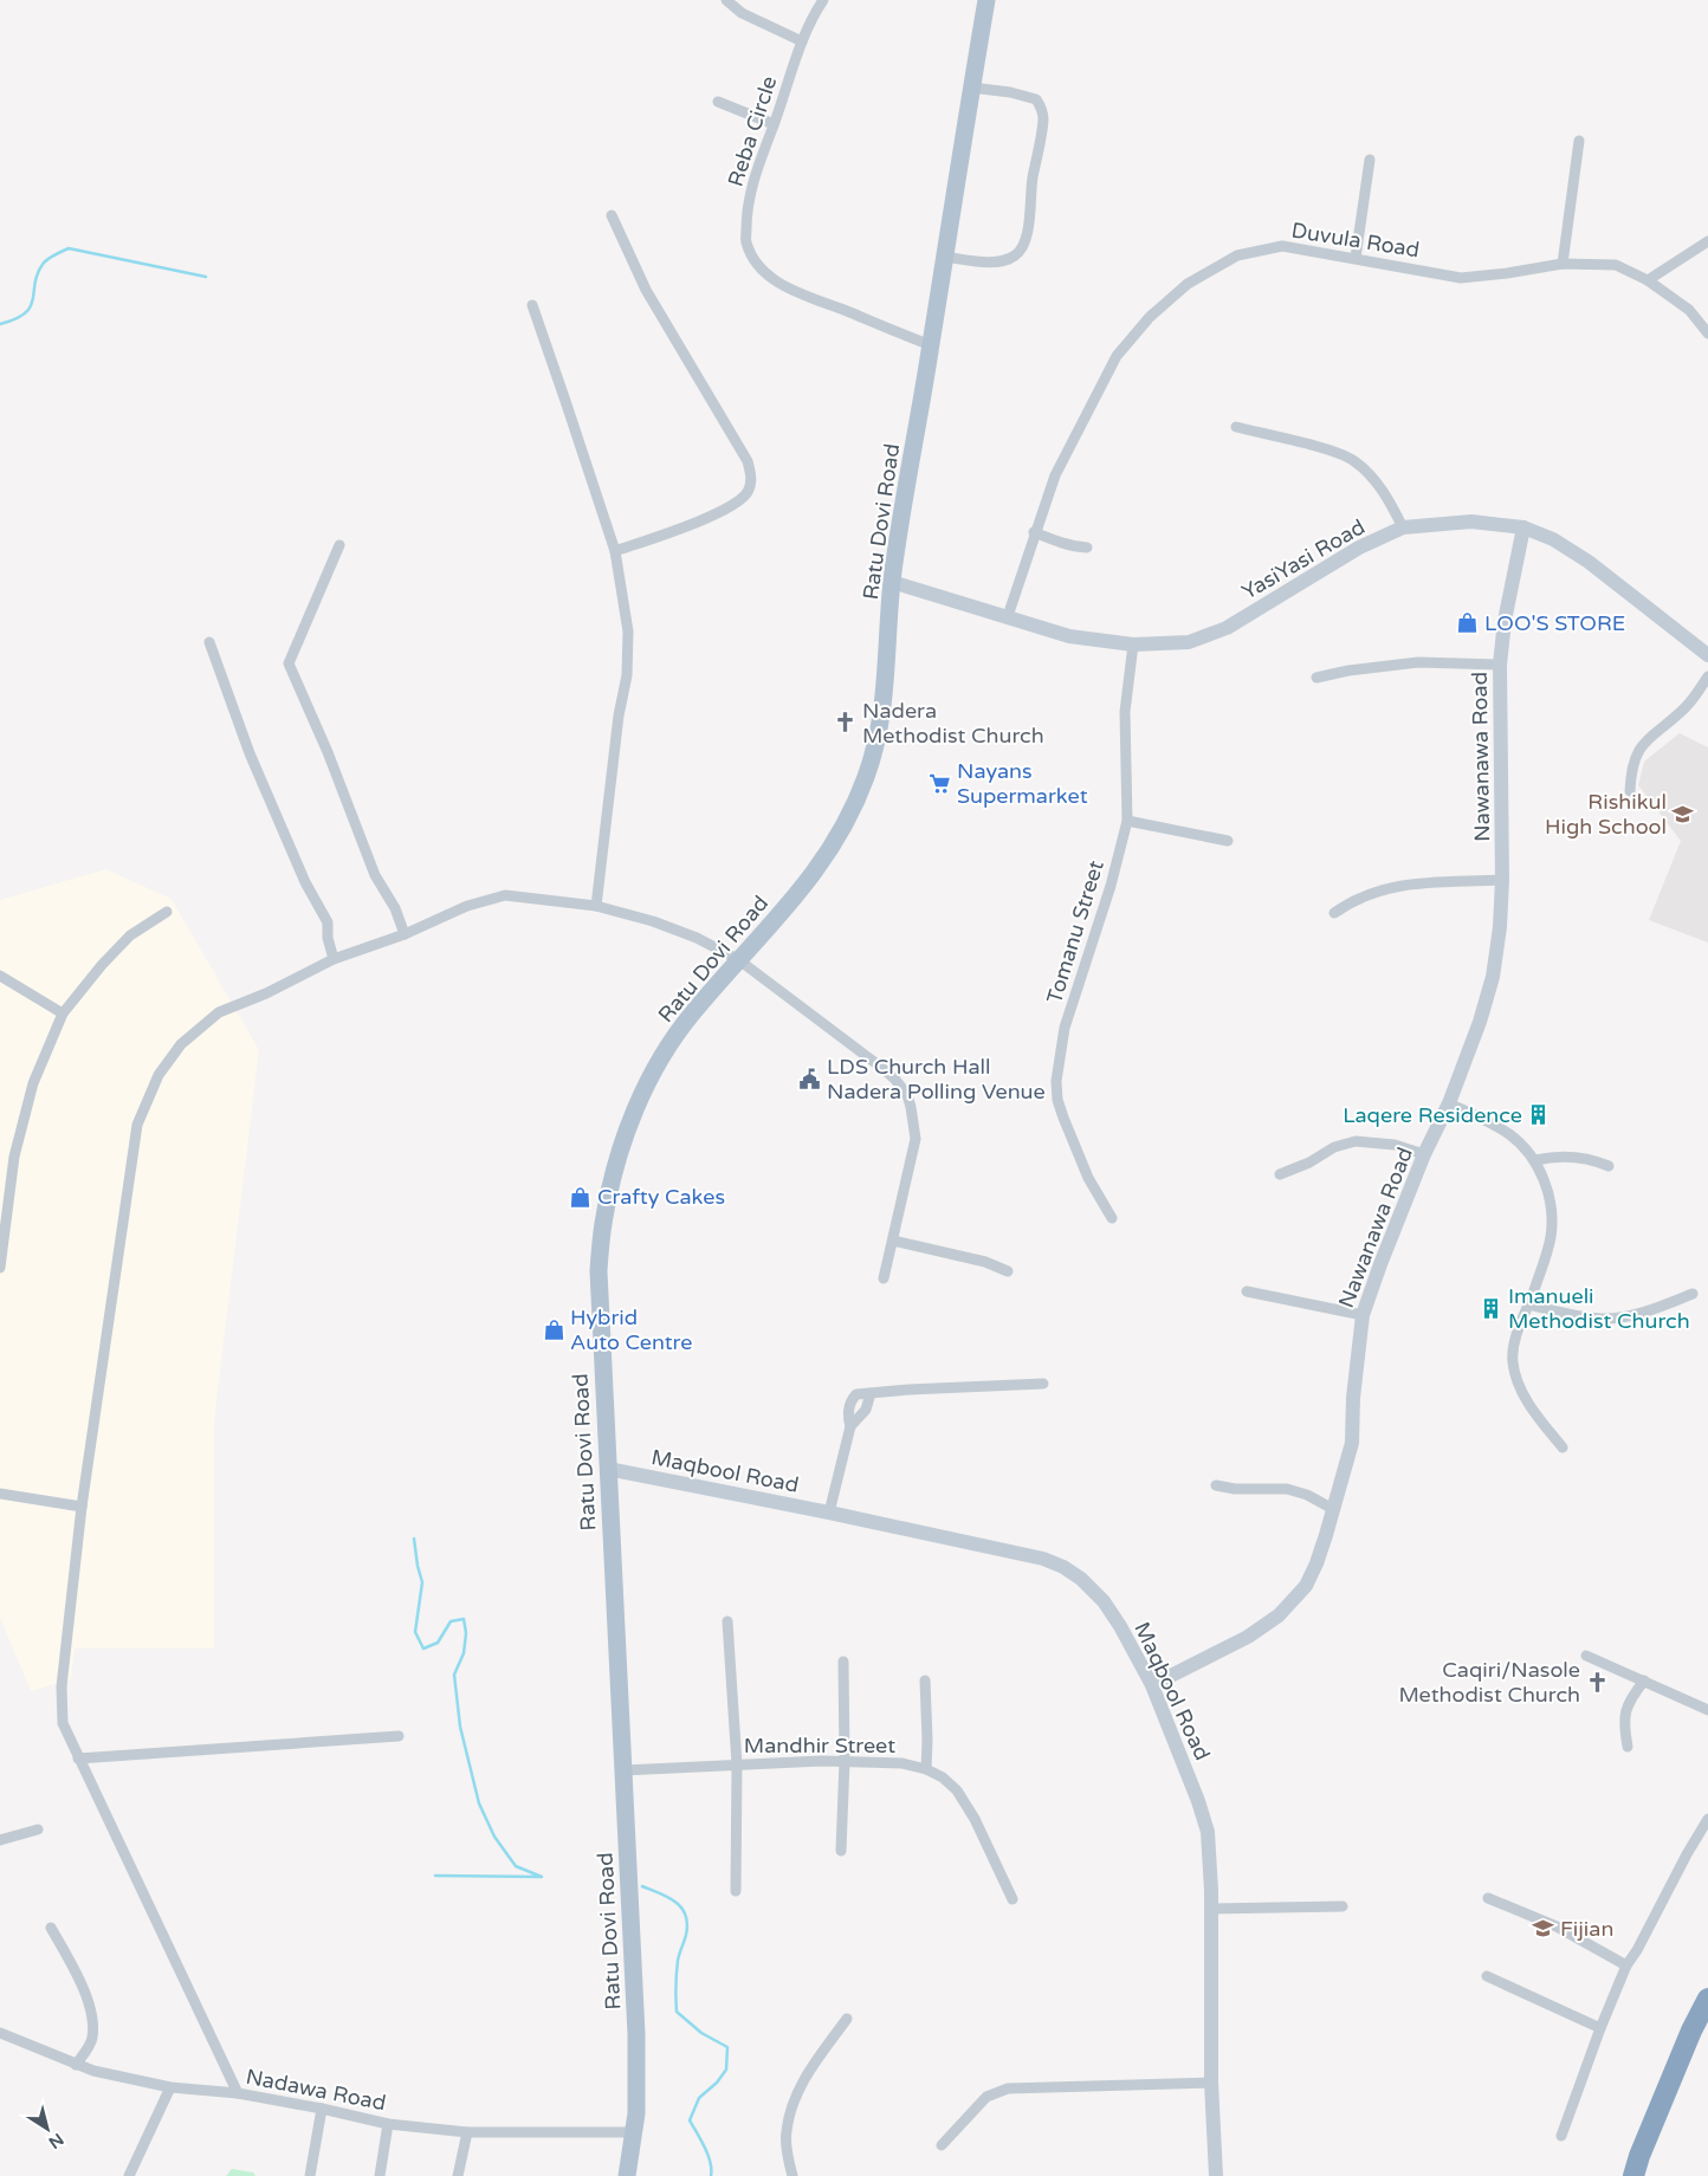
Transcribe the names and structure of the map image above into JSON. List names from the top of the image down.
{
  "streets": {
    "main road": ["Ratu Dovi Road"],
    "street": [
      "Reba Circle",
      "Duvula Road",
      "YasiYasi Road",
      "Nawanawa Road",
      "Tomanu Street",
      "Maqbool Road",
      "Mandhir Street",
      "Nadawa Road"
    ]
  },
  "crossings": [
    ["Reba Circle", "Ratu Dovi Road"],
    ["Duvula Road", "YasiYasi Road"],
    ["Ratu Dovi Road", "YasiYasi Road"],
    ["Ratu Dovi Road", "Maqbool Road"],
    ["Ratu Dovi Road", "Mandhir Street"],
    ["Ratu Dovi Road", "Nadawa Road"],
    ["YasiYasi Road", "Nawanawa Road"],
    ["YasiYasi Road", "Tomanu Street"],
    ["Nawanawa Road", "Maqbool Road"]
  ],
  "places": {
    "shop": ["LOO'S STORE", "Crafty Cakes", "Hybrid Auto Centre"],
    "church": ["Nadera Methodist Church", "Caqiri/Nasole Methodist Church"],
    "supermarket": ["Nayans Supermarket"],
    "school or university": ["Rishikul High School", "Fijian"],
    "public building": ["LDS Church Hall Nadera Polling Venue"],
    "building": ["Laqere Residence", "Imanueli Methodist Church"]
  },
  "north": "bottom right"
}
